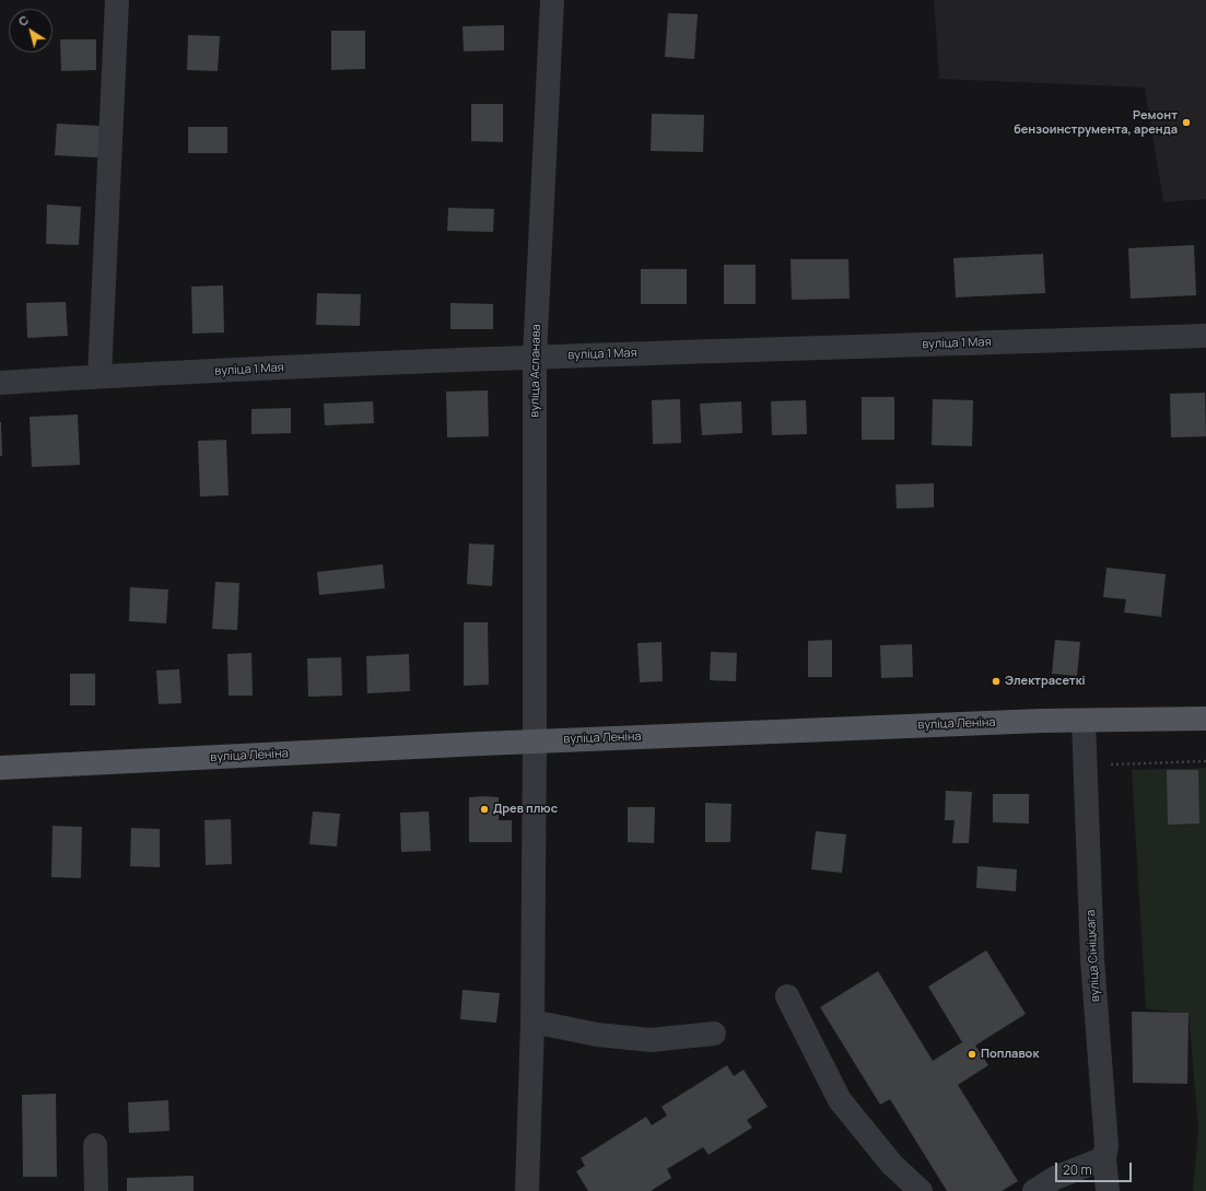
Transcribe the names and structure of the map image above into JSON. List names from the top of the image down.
{
  "streets": {
    "main road": ["вуліца Леніна"],
    "street": ["вуліца 1 Мая", "вуліца Асланава", "вуліца Сініцкага"]
  },
  "crossings": [
    ["вуліца 1 Мая", "вуліца Асланава"],
    ["вуліца Асланава", "вуліца Леніна"],
    ["вуліца Леніна", "вуліца Сініцкага"]
  ],
  "places": [
    "Ремонт бензоинструмента, аренда",
    "Электрасеткі",
    "Древ плюс",
    "Поплавок"
  ],
  "scale_bar": "20 m",
  "north": "top left"
}
